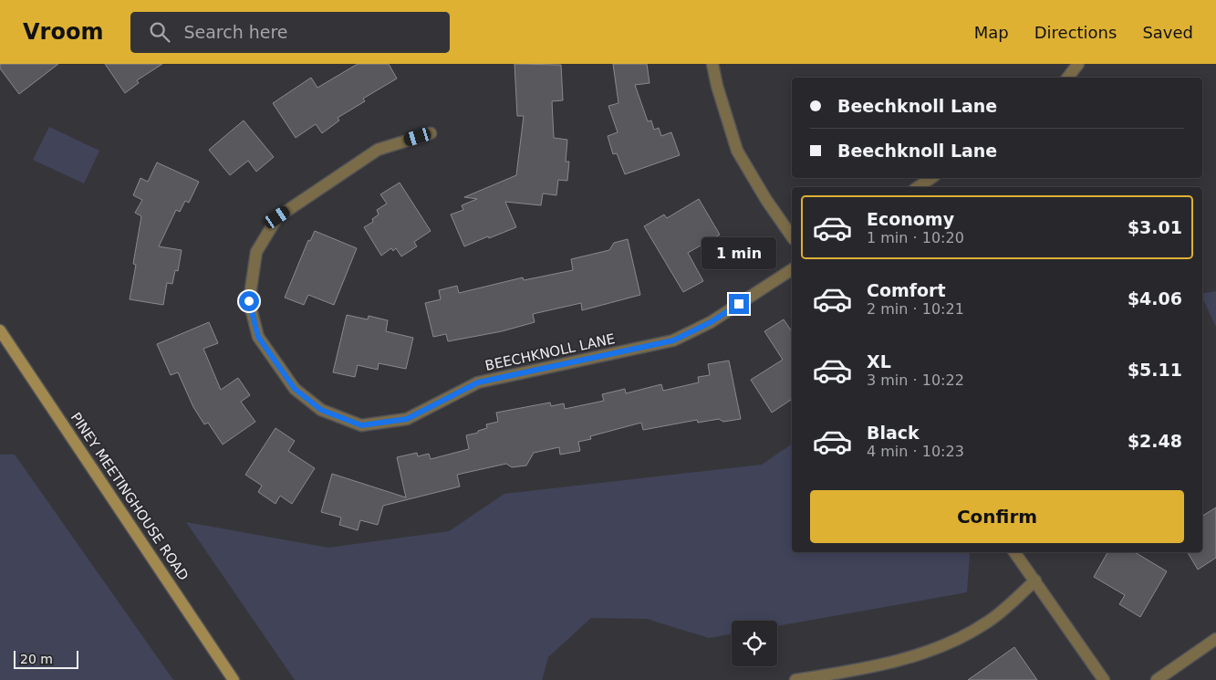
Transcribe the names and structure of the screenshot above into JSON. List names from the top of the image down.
{
  "streets": {
    "main road": ["PINEY MEETINGHOUSE ROAD"],
    "street": ["BEECHKNOLL LANE"]
  },
  "scale_bar": "20 m",
  "page": {
    "header": "Vroom",
    "search": "Search here",
    "nav": ["Map", "Directions", "Saved"],
    "banner": ["Beechknoll Lane", "Beechknoll Lane"],
    "list": [
      {
        "name": "Economy",
        "note": "1 min · 10:20",
        "value": "$3.01"
      },
      {
        "name": "Comfort",
        "note": "2 min · 10:21",
        "value": "$4.06"
      },
      {
        "name": "XL",
        "note": "3 min · 10:22",
        "value": "$5.11"
      },
      {
        "name": "Black",
        "note": "4 min · 10:23",
        "value": "$2.48"
      }
    ],
    "bubble": "1 min",
    "buttons": "Confirm",
    "scale": "20 m"
  }
}
